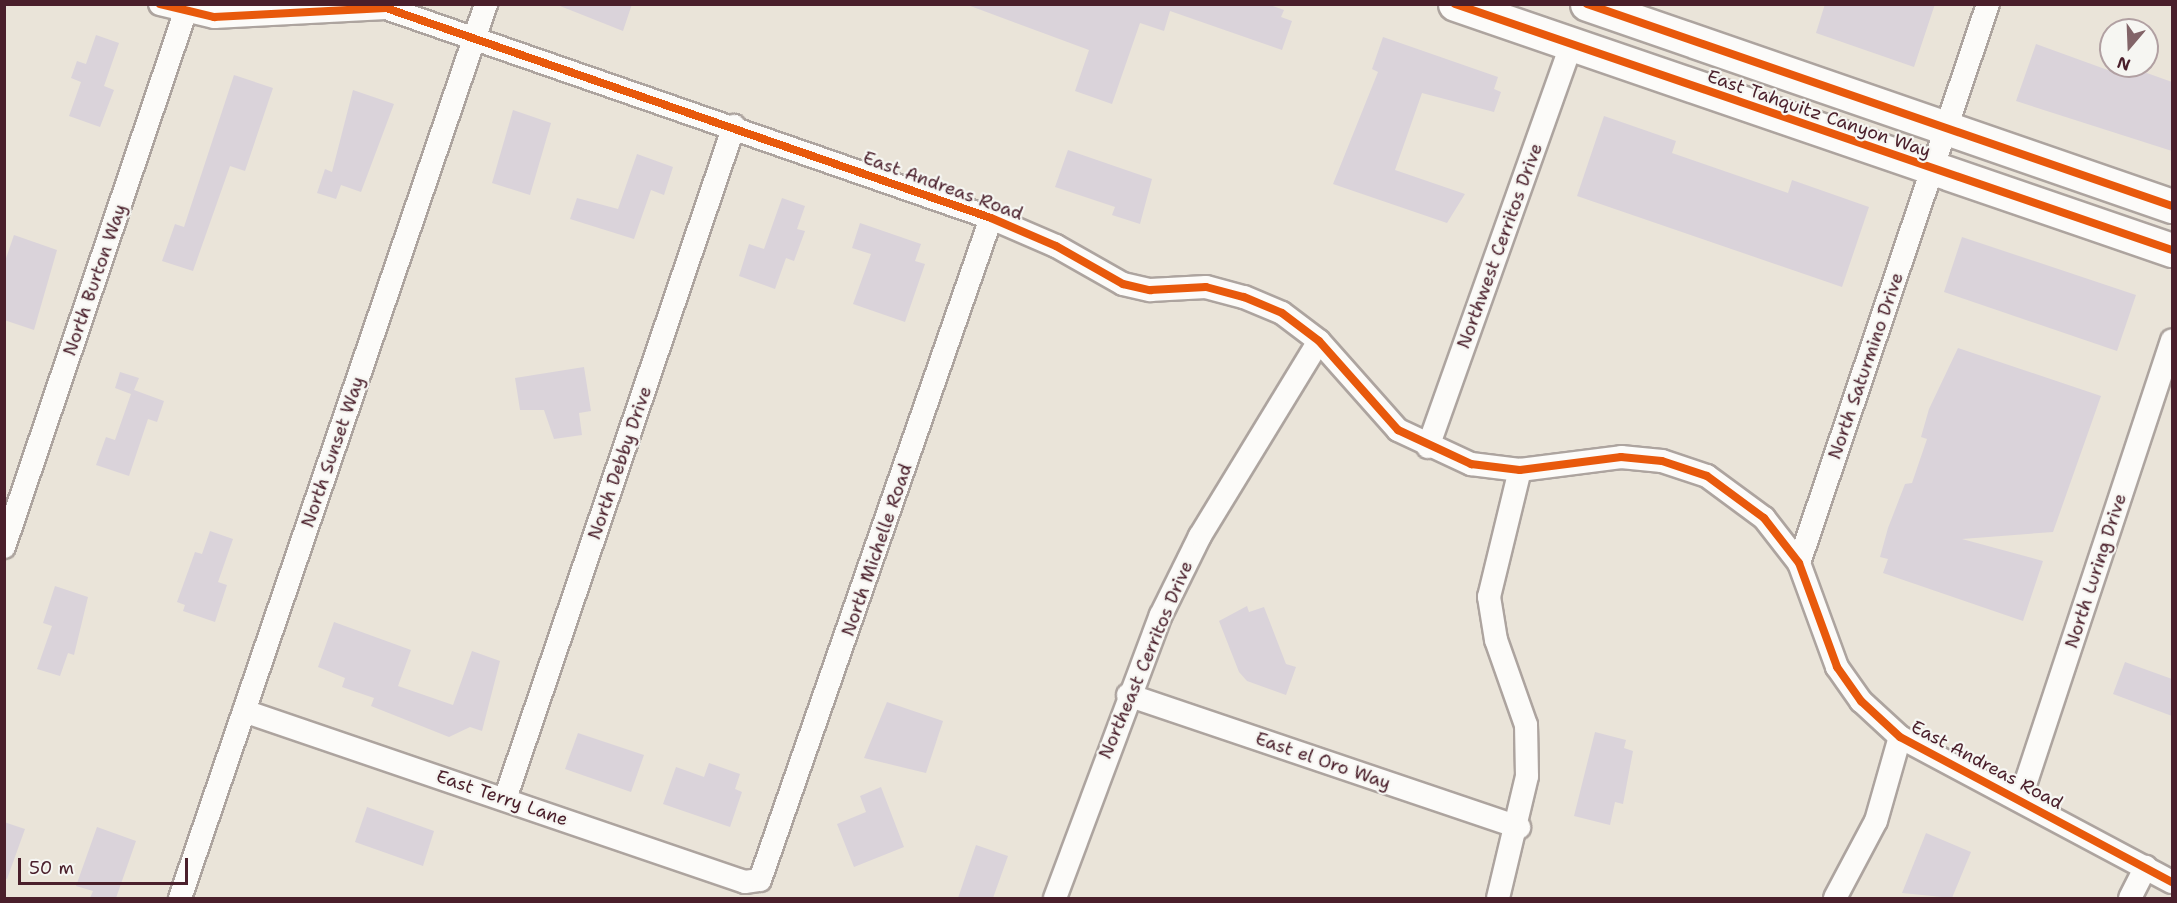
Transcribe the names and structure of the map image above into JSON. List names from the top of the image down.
{
  "streets": {
    "main road": ["East Tahquitz Canyon Way"],
    "street": [
      "East Andreas Road",
      "Northwest Cerritos Drive",
      "North Burton Way",
      "North Saturmino Drive",
      "North Sunset Way",
      "North Debby Drive",
      "North Michelle Road",
      "North Luring Drive",
      "Northeast Cerritos Drive",
      "East el Oro Way",
      "East Terry Lane"
    ]
  },
  "crossings": [
    ["East Tahquitz Canyon Way", "Northwest Cerritos Drive"],
    ["East Tahquitz Canyon Way", "North Saturmino Drive"],
    ["East Andreas Road", "Northwest Cerritos Drive"],
    ["East Andreas Road", "North Burton Way"],
    ["East Andreas Road", "North Saturmino Drive"],
    ["East Andreas Road", "North Sunset Way"],
    ["East Andreas Road", "North Debby Drive"],
    ["East Andreas Road", "North Michelle Road"],
    ["East Andreas Road", "North Luring Drive"],
    ["East Andreas Road", "Northeast Cerritos Drive"],
    ["North Sunset Way", "East Terry Lane"],
    ["North Debby Drive", "East Terry Lane"],
    ["North Michelle Road", "East Terry Lane"],
    ["Northeast Cerritos Drive", "East el Oro Way"]
  ],
  "scale_bar": "50 m",
  "north": "bottom"
}
